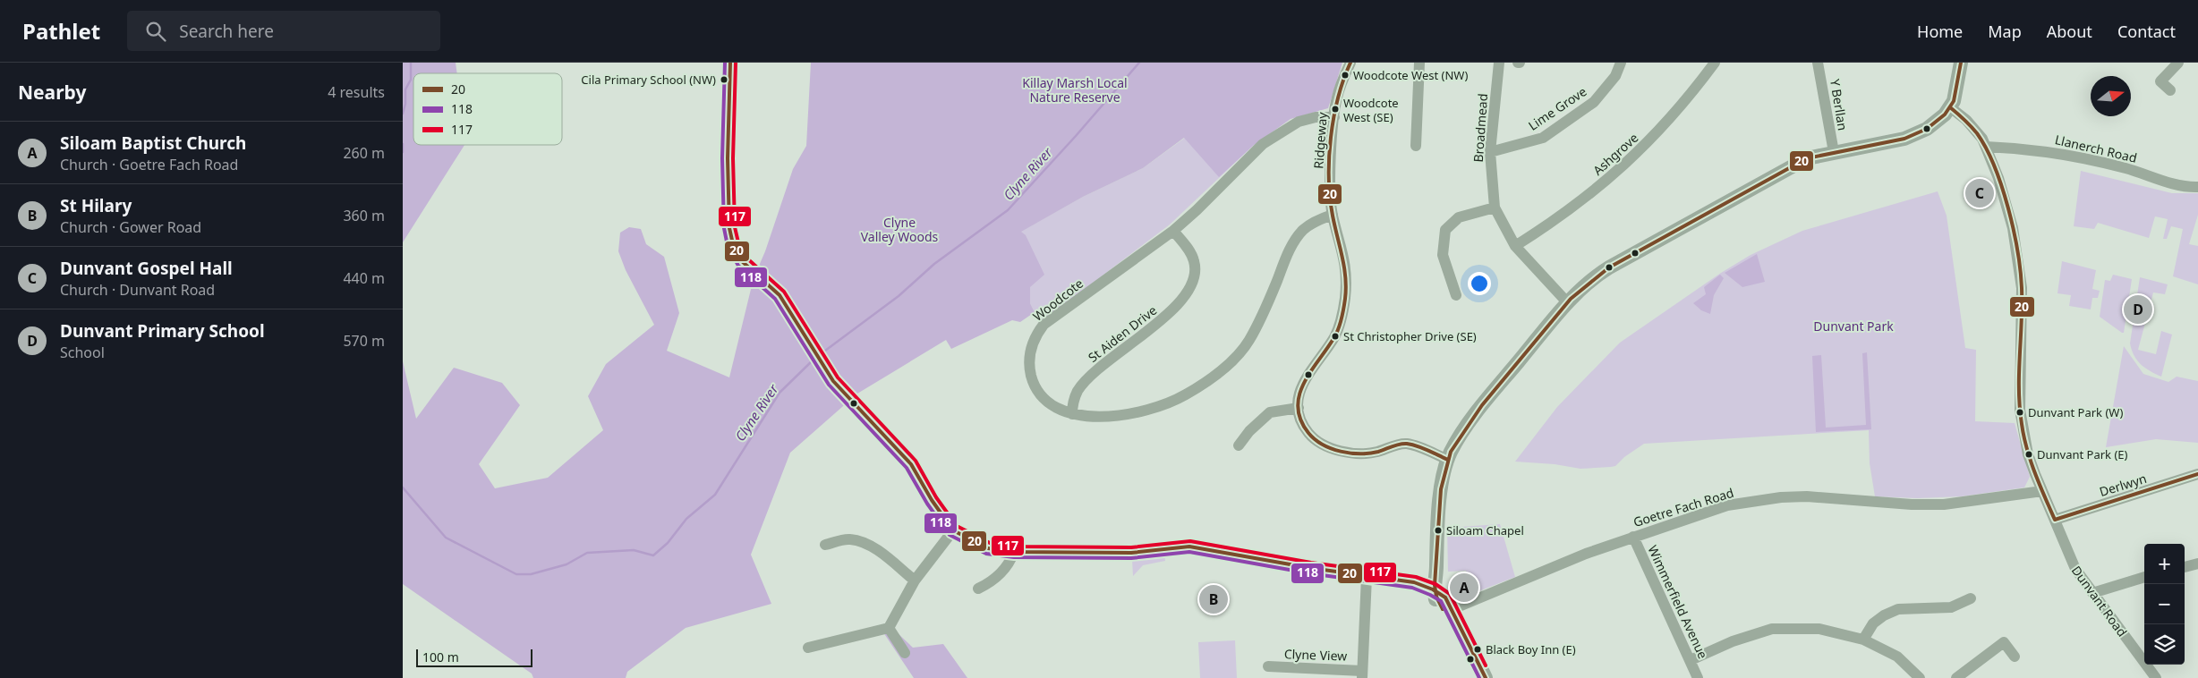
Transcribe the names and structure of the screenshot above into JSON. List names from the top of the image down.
{
  "streets": {
    "street": [
      "Y Berllan",
      "Lime Grove",
      "Broadmead",
      "Ridgeway",
      "Llanerch Road",
      "Ashgrove",
      "Woodcote",
      "St Aiden Drive",
      "Derlwyn",
      "Goetre Fach Road",
      "Dunvant Road",
      "Wimmerfield Avenue",
      "Clyne View"
    ]
  },
  "crossings": [
    ["Lime Grove", "Broadmead"],
    ["Broadmead", "Ashgrove"],
    ["Ridgeway", "Woodcote"],
    ["Llanerch Road", "Dunvant Road"],
    ["Woodcote", "St Aiden Drive"],
    ["Derlwyn", "Dunvant Road"],
    ["Goetre Fach Road", "Dunvant Road"],
    ["Goetre Fach Road", "Wimmerfield Avenue"]
  ],
  "water": ["Clyne River"],
  "parks": ["Killay Marsh Local Nature Reserve", "Clyne Valley Woods", "Dunvant Park"],
  "places": [
    "Woodcote West (NW)",
    "Cila Primary School (NW)",
    "Woodcote West (SE)",
    "St Christopher Drive (SE)",
    "Dunvant Park (W)",
    "Dunvant Park (E)",
    "Siloam Chapel",
    "Black Boy Inn (E)"
  ],
  "lines": ["transit line 20", "transit line 118", "transit line 117"],
  "legend": ["20", "118", "117"],
  "scale_bar": "100 m",
  "north": "right",
  "page": {
    "header": "Pathlet",
    "search": "Search here",
    "nav": [
      "Home",
      "Map",
      "About",
      "Contact"
    ],
    "heading": ["Nearby", "4 results"],
    "list": [
      {
        "mark": "A",
        "name": "Siloam Baptist Church",
        "note": "Church · Goetre Fach Road",
        "value": "260 m"
      },
      {
        "mark": "B",
        "name": "St Hilary",
        "note": "Church · Gower Road",
        "value": "360 m"
      },
      {
        "mark": "C",
        "name": "Dunvant Gospel Hall",
        "note": "Church · Dunvant Road",
        "value": "440 m"
      },
      {
        "mark": "D",
        "name": "Dunvant Primary School",
        "note": "School",
        "value": "570 m"
      }
    ],
    "pins": [
      "C",
      "D",
      "A",
      "B"
    ],
    "map_buttons": ["+", "−"],
    "scale": "100 m"
  }
}
